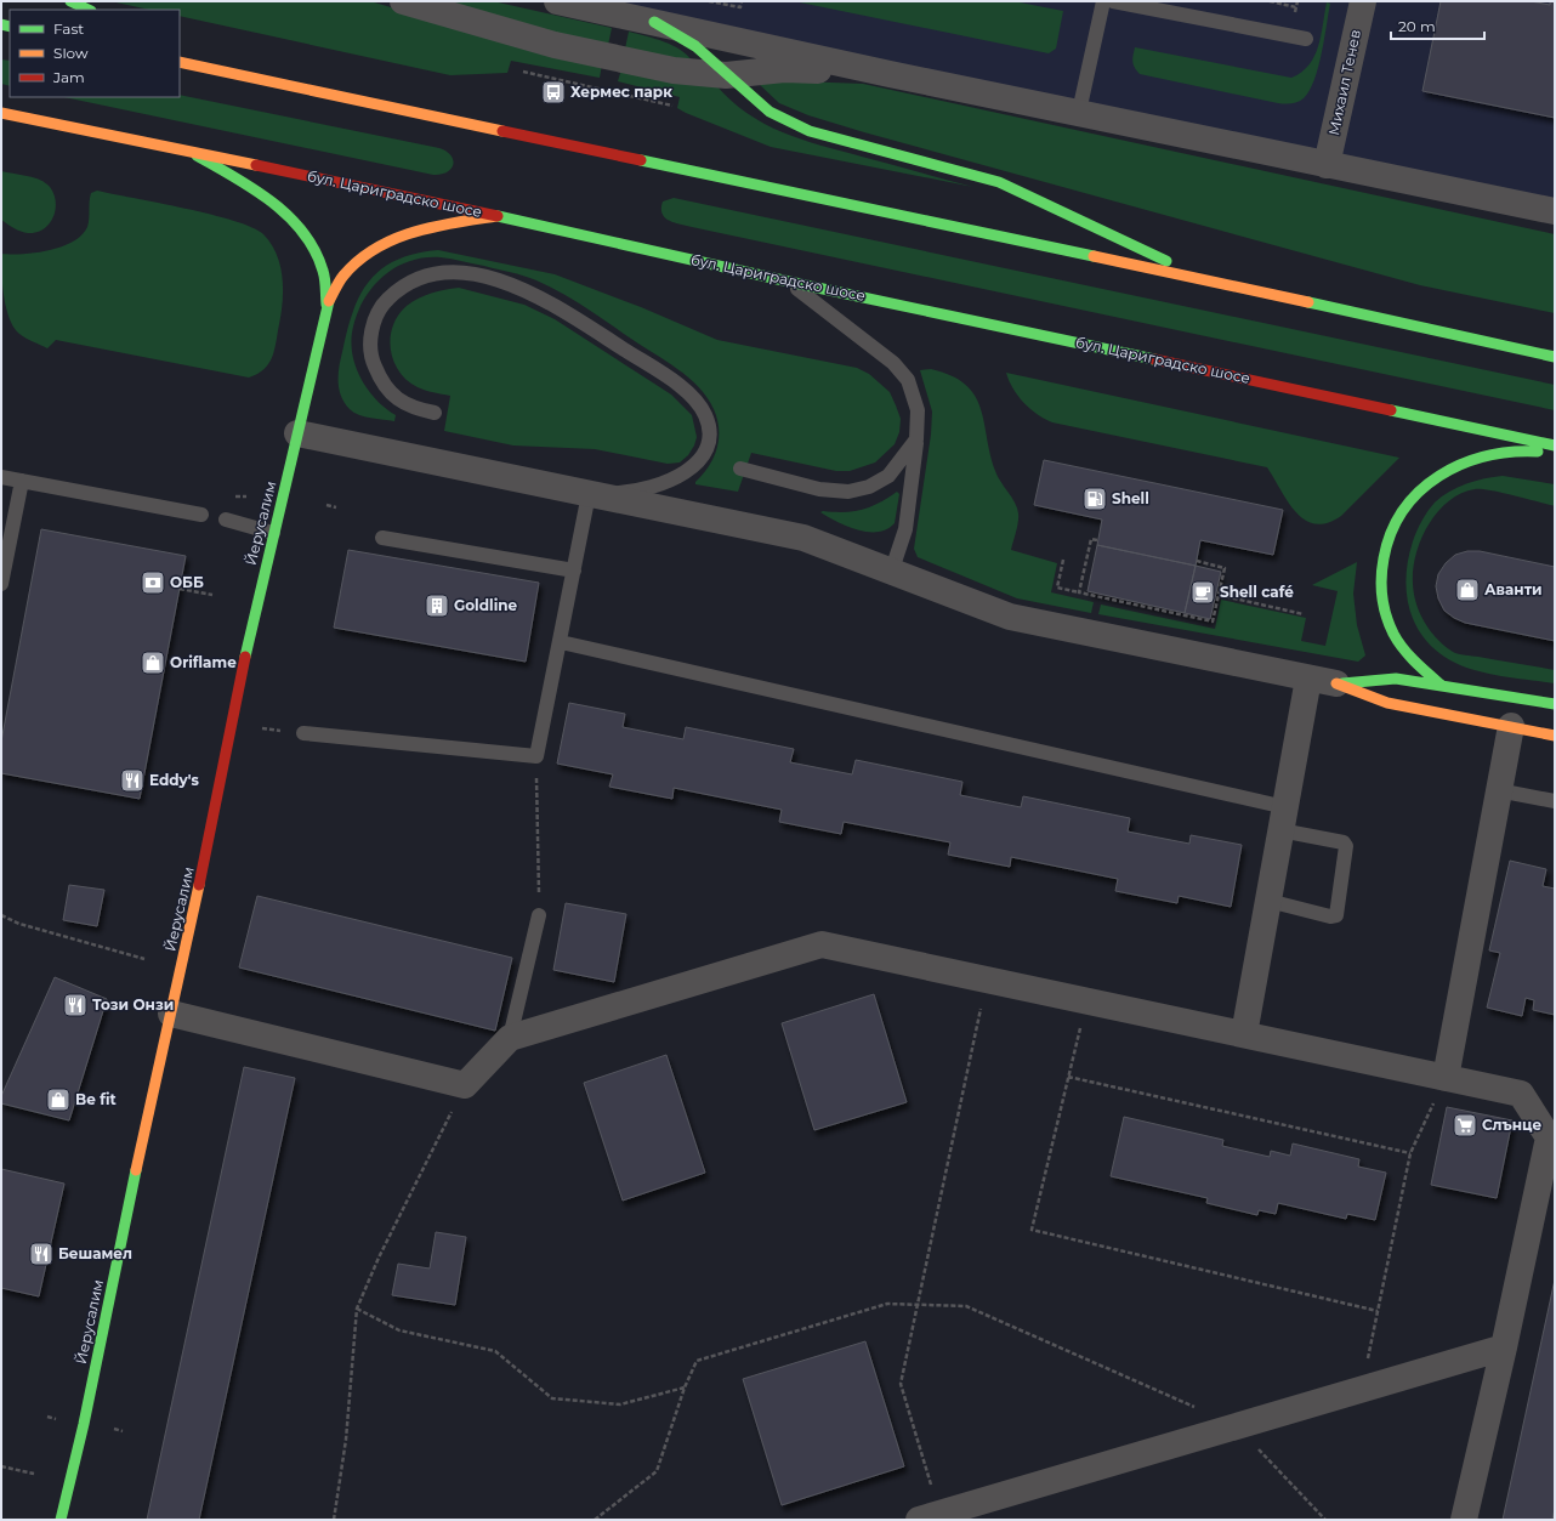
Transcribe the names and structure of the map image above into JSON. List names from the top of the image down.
{
  "streets": {
    "main road": ["бул. Цариградско шосе", "Йерусалим"],
    "street": ["Михаил Тенев"]
  },
  "crossings": [
    ["бул. Цариградско шосе", "Йерусалим"]
  ],
  "places": {
    "bus stop": ["Хермес парк"],
    "fuel station": ["Shell"],
    "bank": ["ОББ"],
    "shop": ["Аванти", "Oriflame", "Be fit"],
    "cafe": ["Shell café"],
    "building": ["Goldline"],
    "restaurant": ["Eddy's", "Този Онзи", "Бешамел"],
    "supermarket": ["Слънце"]
  },
  "legend": ["Fast", "Slow", "Jam"],
  "scale_bar": "20 m"
}
